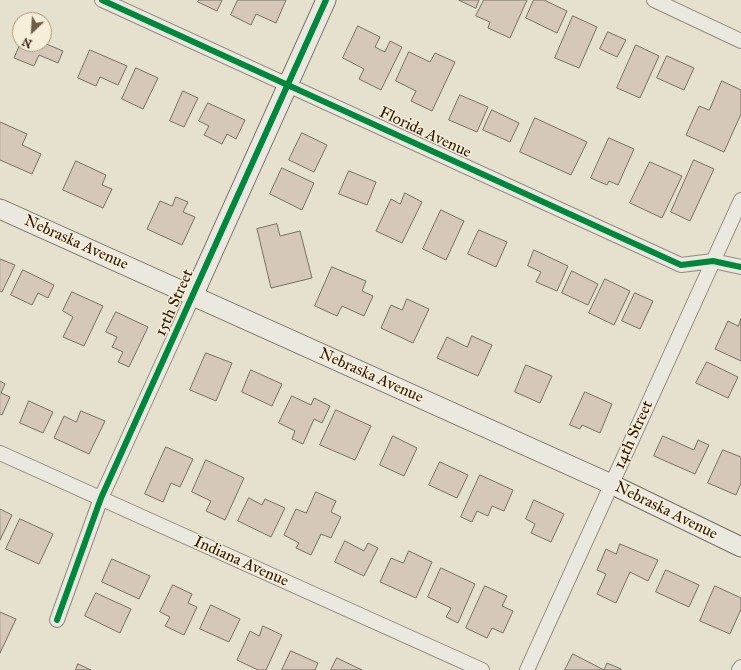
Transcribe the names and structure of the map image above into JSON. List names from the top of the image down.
{
  "streets": {
    "main road": ["Nebraska Avenue", "15th Street"],
    "street": ["Florida Avenue", "14th Street", "Indiana Avenue"]
  },
  "crossings": [
    ["Florida Avenue", "15th Street"],
    ["Florida Avenue", "14th Street"],
    ["Nebraska Avenue", "15th Street"],
    ["Nebraska Avenue", "14th Street"],
    ["15th Street", "Indiana Avenue"]
  ],
  "north": "bottom left"
}
